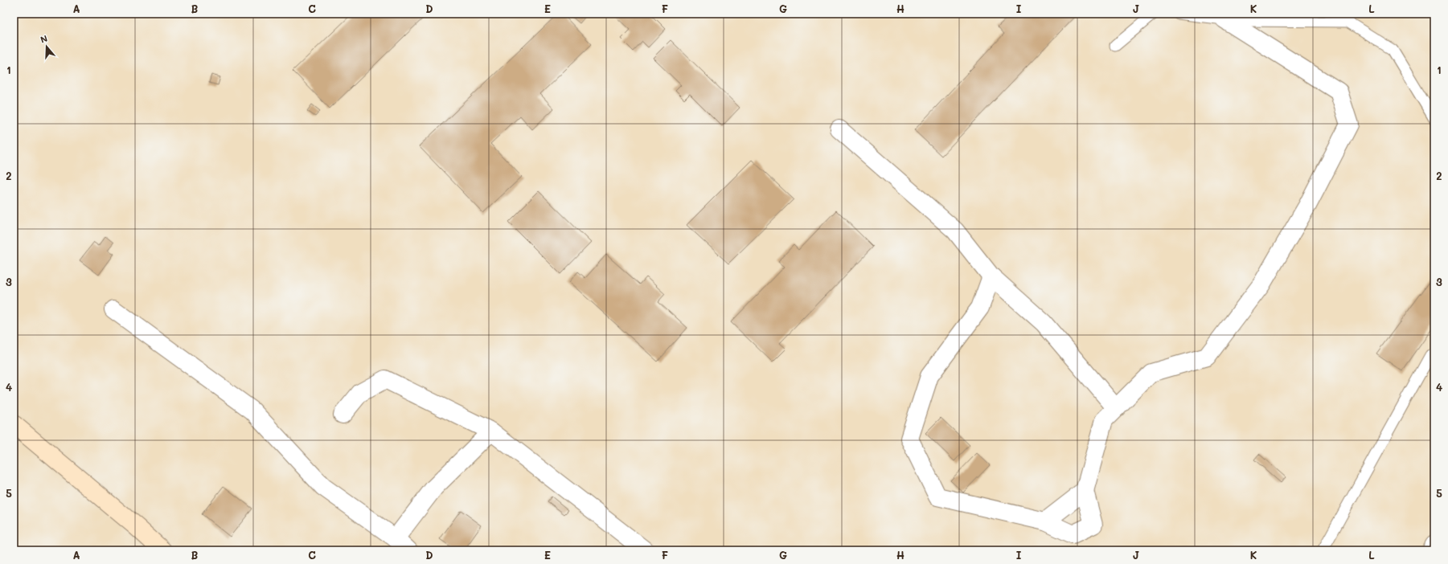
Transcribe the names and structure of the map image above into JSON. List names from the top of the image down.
{
  "north": "top",
  "grid": {
    "columns": [
      "A",
      "B",
      "C",
      "D",
      "E",
      "F",
      "G",
      "H",
      "I",
      "J",
      "K",
      "L"
    ],
    "rows": [
      "1",
      "2",
      "3",
      "4",
      "5"
    ]
  }
}
